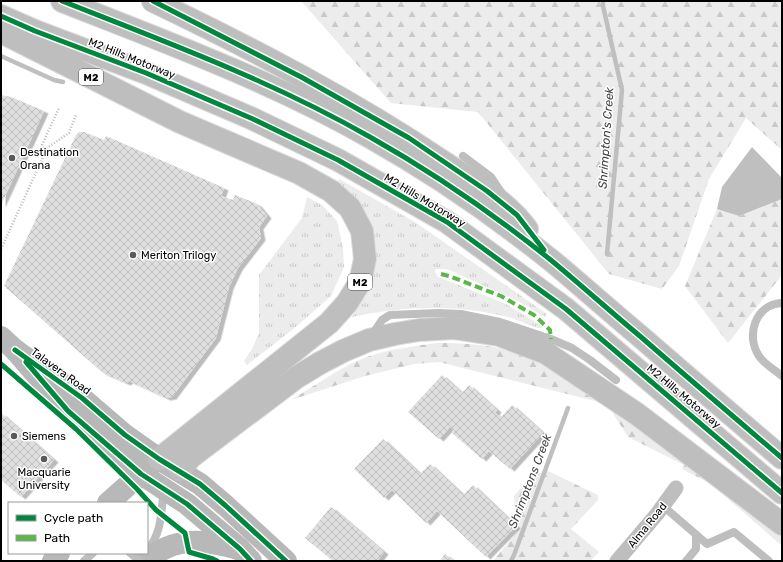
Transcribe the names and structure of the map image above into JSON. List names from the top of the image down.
{
  "streets": {
    "highway": ["M2 Hills Motorway", "M2"],
    "main road": ["Talavera Road"],
    "street": ["Alma Road"]
  },
  "crossings": [
    ["M2", "Talavera Road"]
  ],
  "water": ["Shrimpton's Creek", "Shrimptons Creek"],
  "places": [
    "Destination Orana",
    "Meriton Trilogy",
    "Siemens",
    "Macquarie University"
  ],
  "legend": ["Cycle path", "Path"]
}
